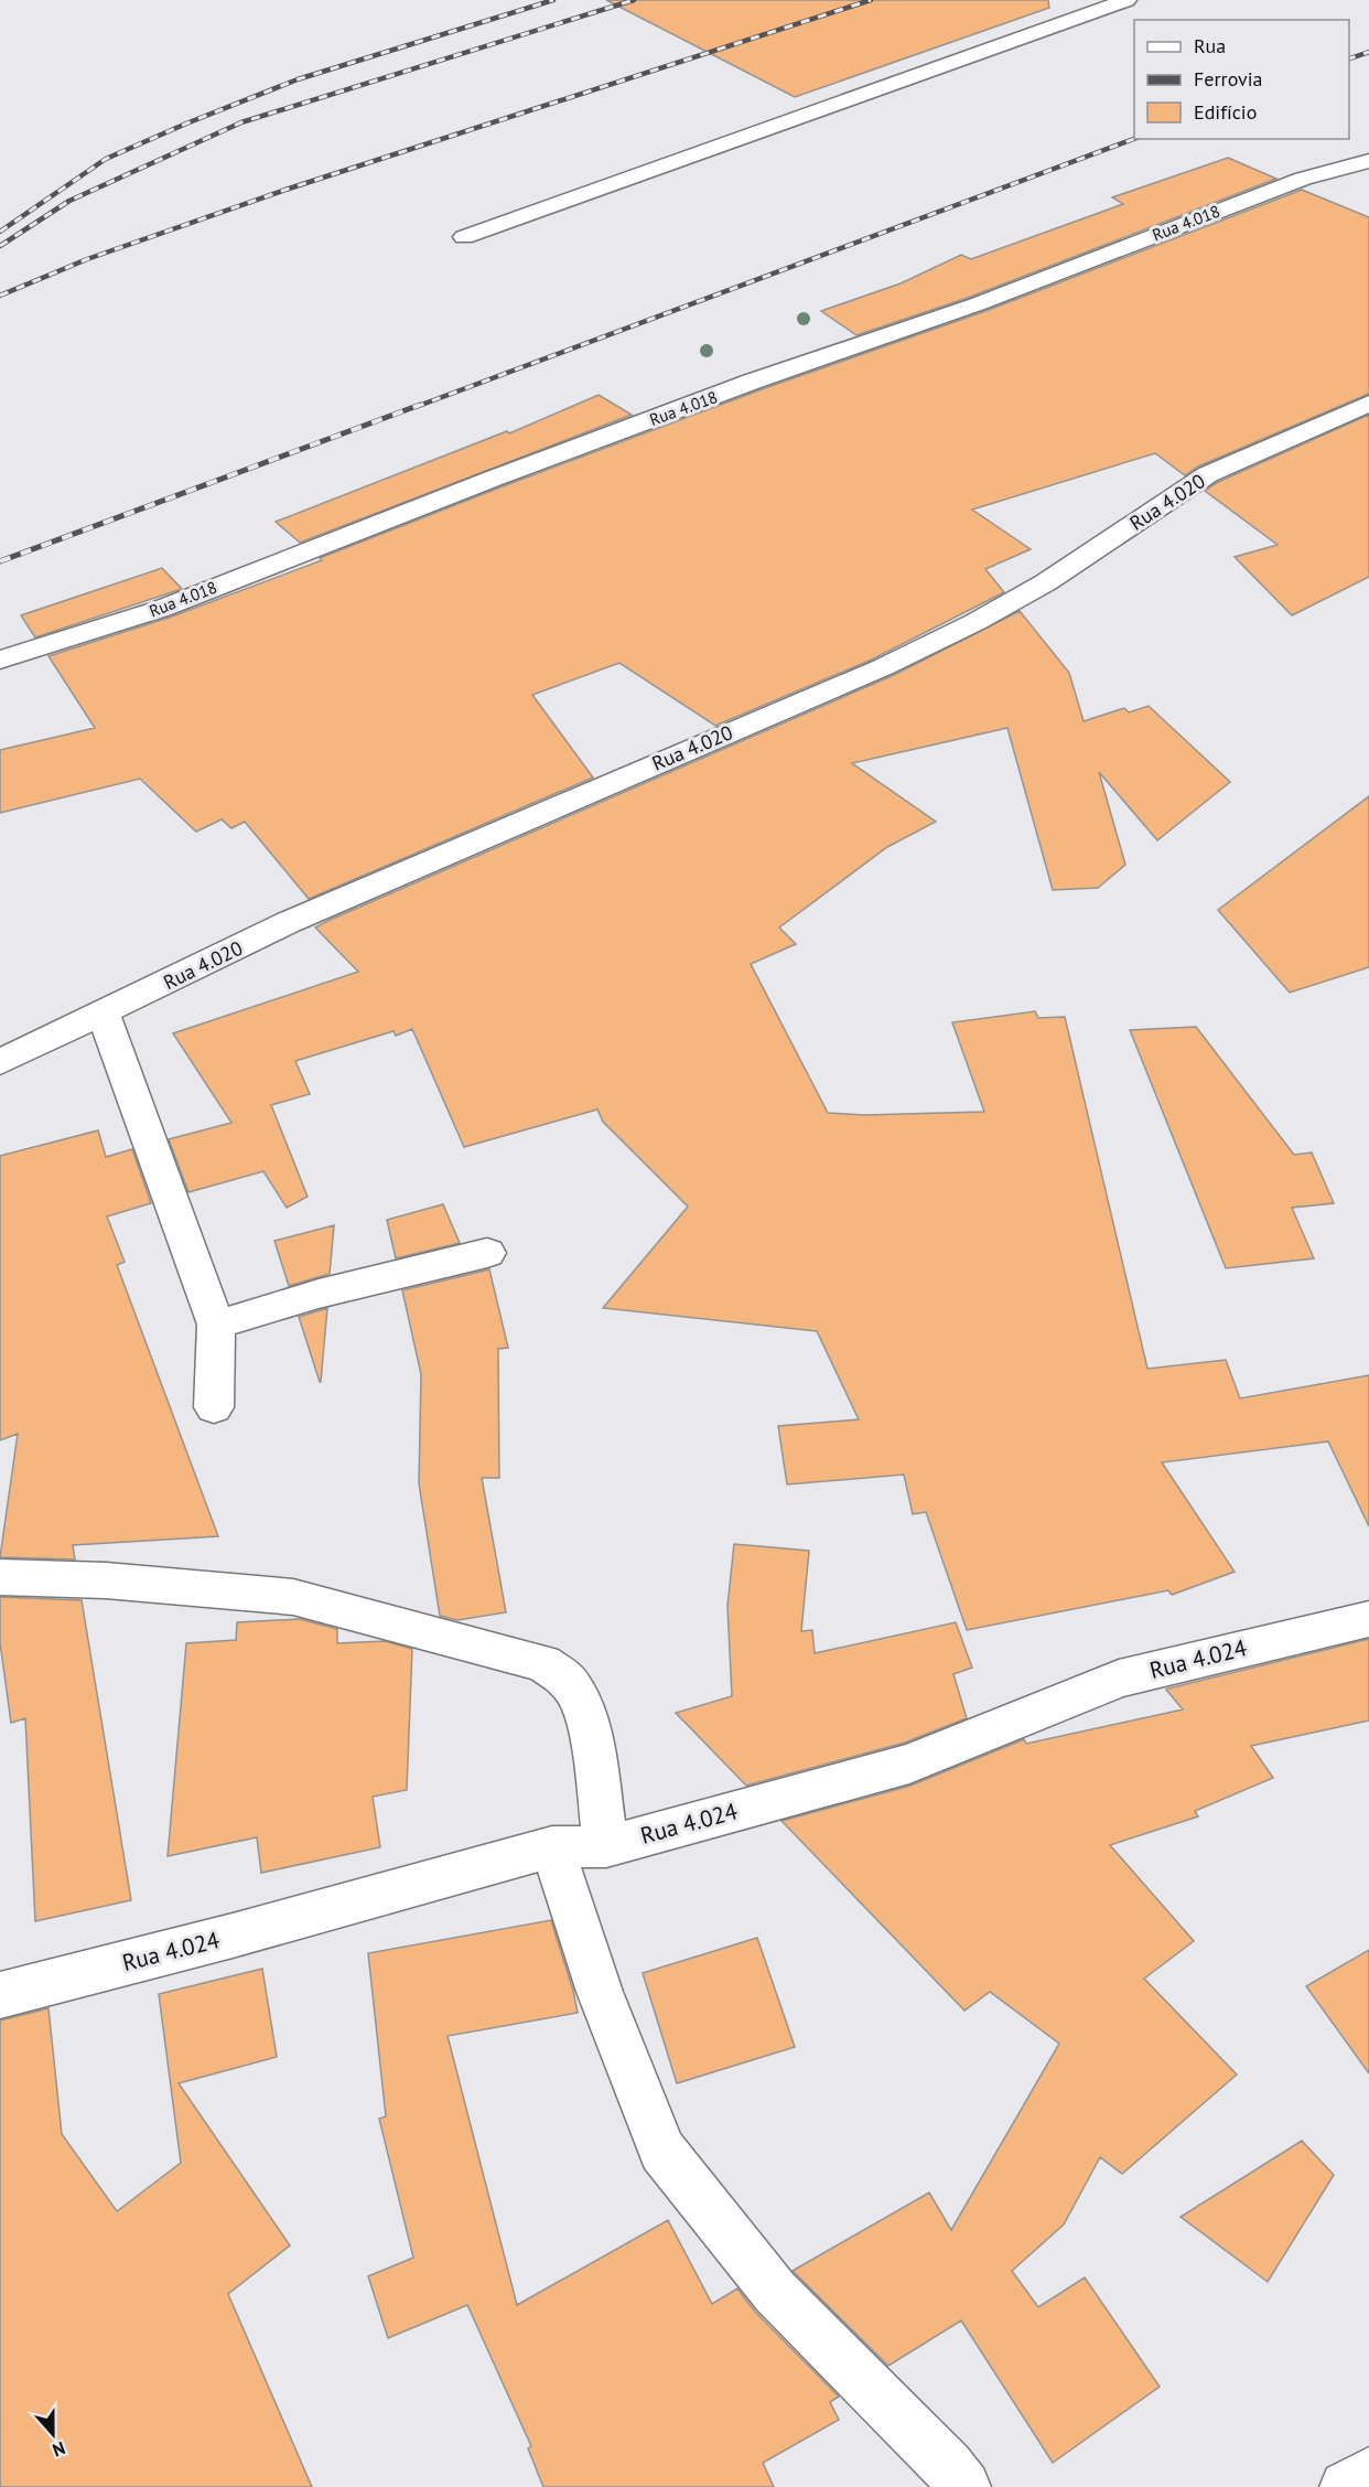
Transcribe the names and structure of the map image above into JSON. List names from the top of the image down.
{
  "streets": {
    "street": ["Rua 4.018", "Rua 4.020", "Rua 4.024"]
  },
  "legend": ["Rua", "Ferrovia", "Edifício"],
  "north": "bottom"
}
